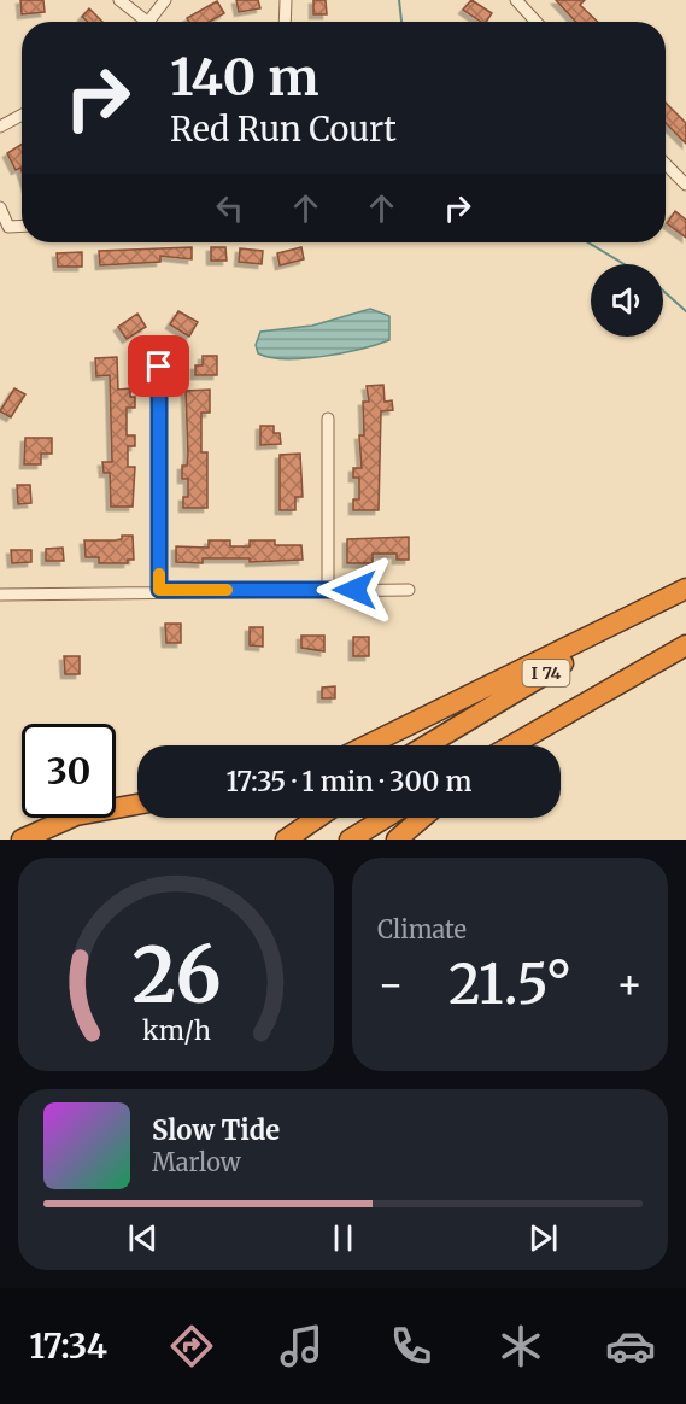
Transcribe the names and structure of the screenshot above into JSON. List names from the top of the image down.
{
  "streets": {
    "highway": ["I 74"]
  },
  "page": {
    "turn": ["140 m", "Red Run Court"],
    "limit": "30",
    "trip": "17:35 · 1 min · 300 m",
    "tile": "Climate",
    "heat": ["−", "21.5°", "+"],
    "song": ["Slow Tide", "Marlow"],
    "tabs": "17:34",
    "gauge": ["26", "km/h"]
  }
}
